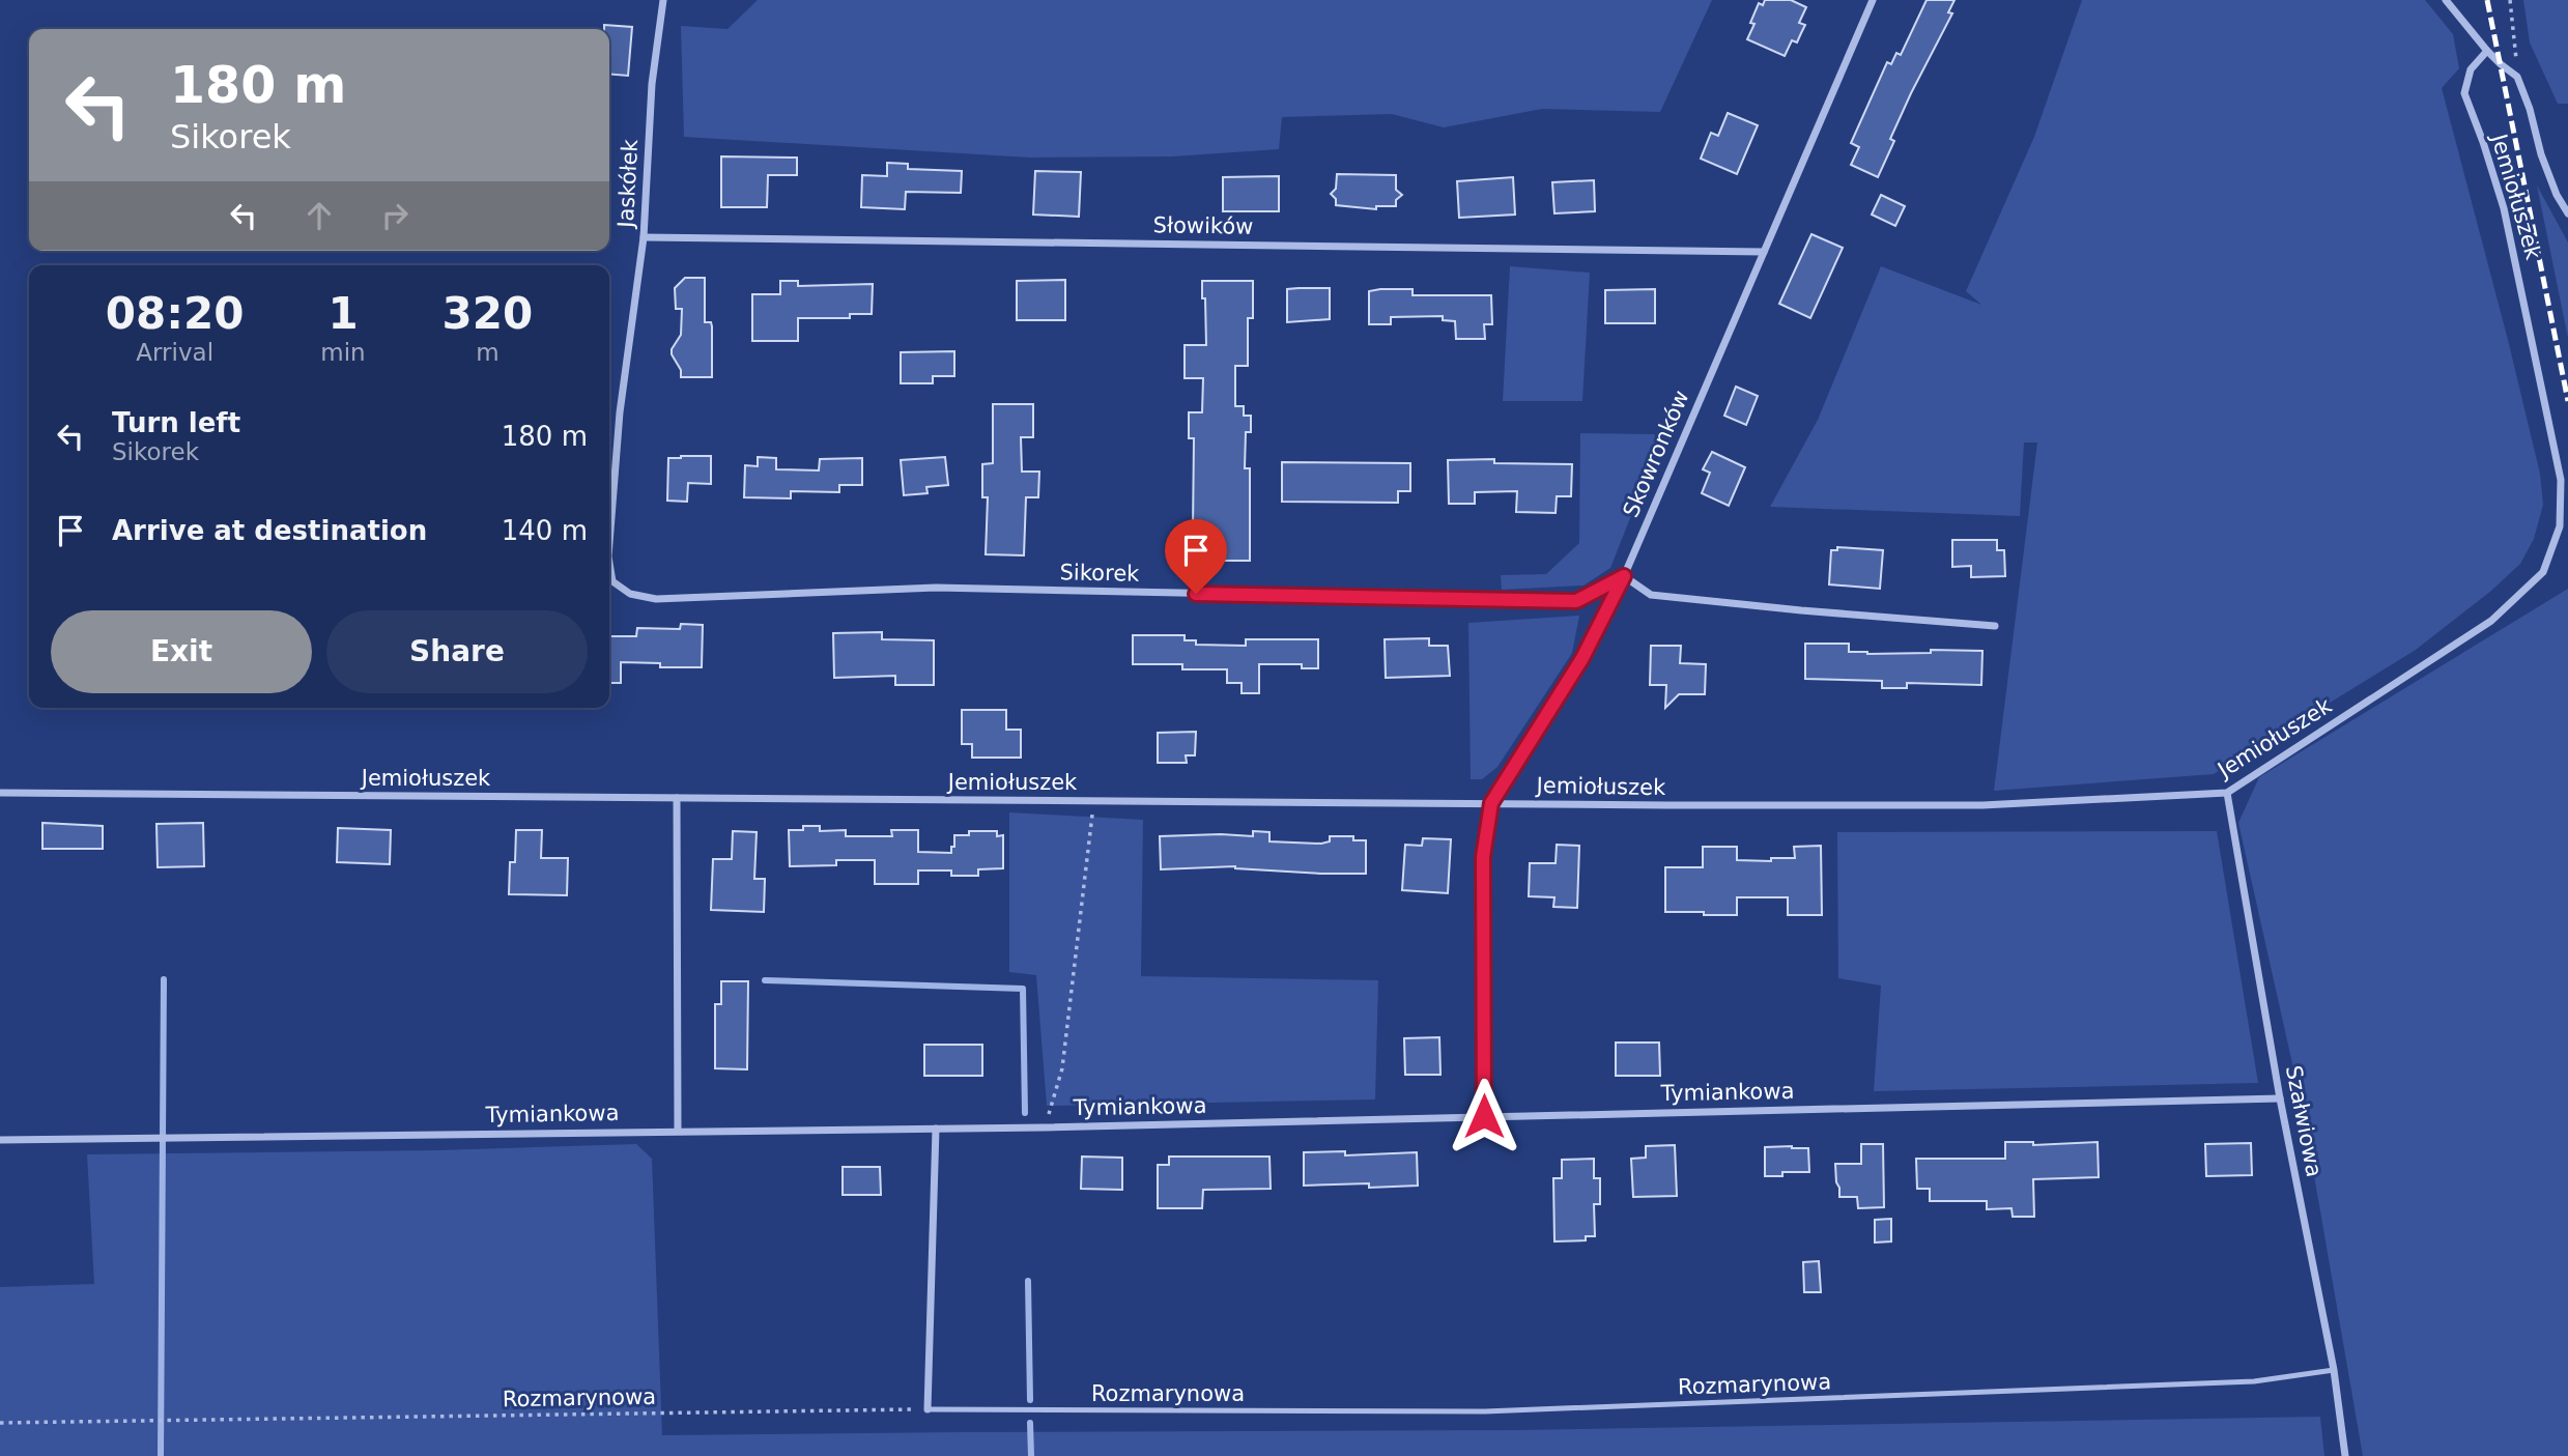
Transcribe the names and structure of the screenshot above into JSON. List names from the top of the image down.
{
  "streets": {
    "street": [
      "Jaskółek",
      "Jemiołuszek",
      "Słowików",
      "Skowronków",
      "Sikorek",
      "Tymiankowa",
      "Szałwiowa"
    ],
    "lane": ["Rozmarynowa"]
  },
  "crossings": [
    ["Jaskółek", "Słowików"],
    ["Jaskółek", "Sikorek"],
    ["Jemiołuszek", "Skowronków"],
    ["Jemiołuszek", "Szałwiowa"],
    ["Słowików", "Skowronków"],
    ["Skowronków", "Sikorek"],
    ["Tymiankowa", "Szałwiowa"],
    ["Szałwiowa", "Rozmarynowa"]
  ],
  "page": {
    "turn": ["180 m", "Sikorek"],
    "eta": [
      "08:20",
      "Arrival",
      "1",
      "min",
      "320",
      "m"
    ],
    "list": [
      {
        "name": "Turn left",
        "note": "Sikorek",
        "value": "180 m"
      },
      {
        "name": "Arrive at destination",
        "value": "140 m"
      }
    ],
    "buttons": ["Exit", "Share"]
  }
}
